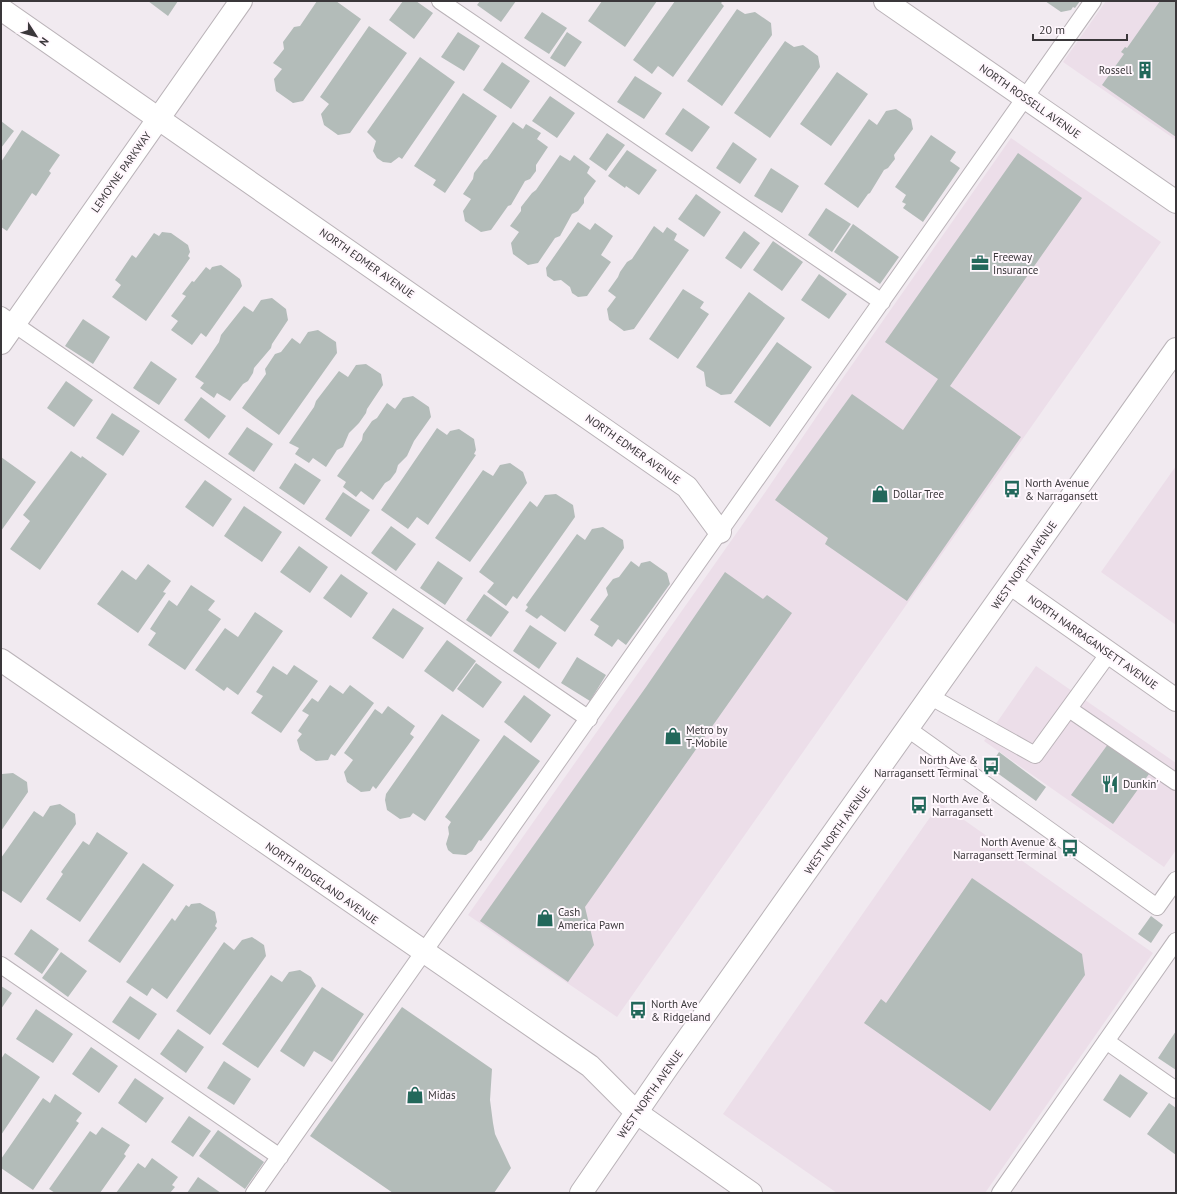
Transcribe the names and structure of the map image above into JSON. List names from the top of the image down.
{
  "streets": {
    "street": [
      "NORTH ROSSELL AVENUE",
      "LEMOYNE PARKWAY",
      "NORTH EDMER AVENUE",
      "WEST NORTH AVENUE",
      "NORTH NARRAGANSETT AVENUE",
      "NORTH RIDGELAND AVENUE"
    ]
  },
  "crossings": [
    ["LEMOYNE PARKWAY", "NORTH EDMER AVENUE"],
    ["WEST NORTH AVENUE", "NORTH NARRAGANSETT AVENUE"],
    ["WEST NORTH AVENUE", "NORTH RIDGELAND AVENUE"]
  ],
  "places": {
    "building": ["Rossell"],
    "office": ["Freeway Insurance"],
    "bus stop": [
      "North Avenue & Narragansett",
      "North Ave & Narragansett Terminal",
      "North Ave & Narragansett",
      "North Avenue & Narragansett Terminal",
      "North Ave & Ridgeland"
    ],
    "shop": [
      "Dollar Tree",
      "Metro by T-Mobile",
      "Cash America Pawn",
      "Midas"
    ],
    "restaurant": ["Dunkin'"]
  },
  "scale_bar": "20 m",
  "north": "bottom right"
}
